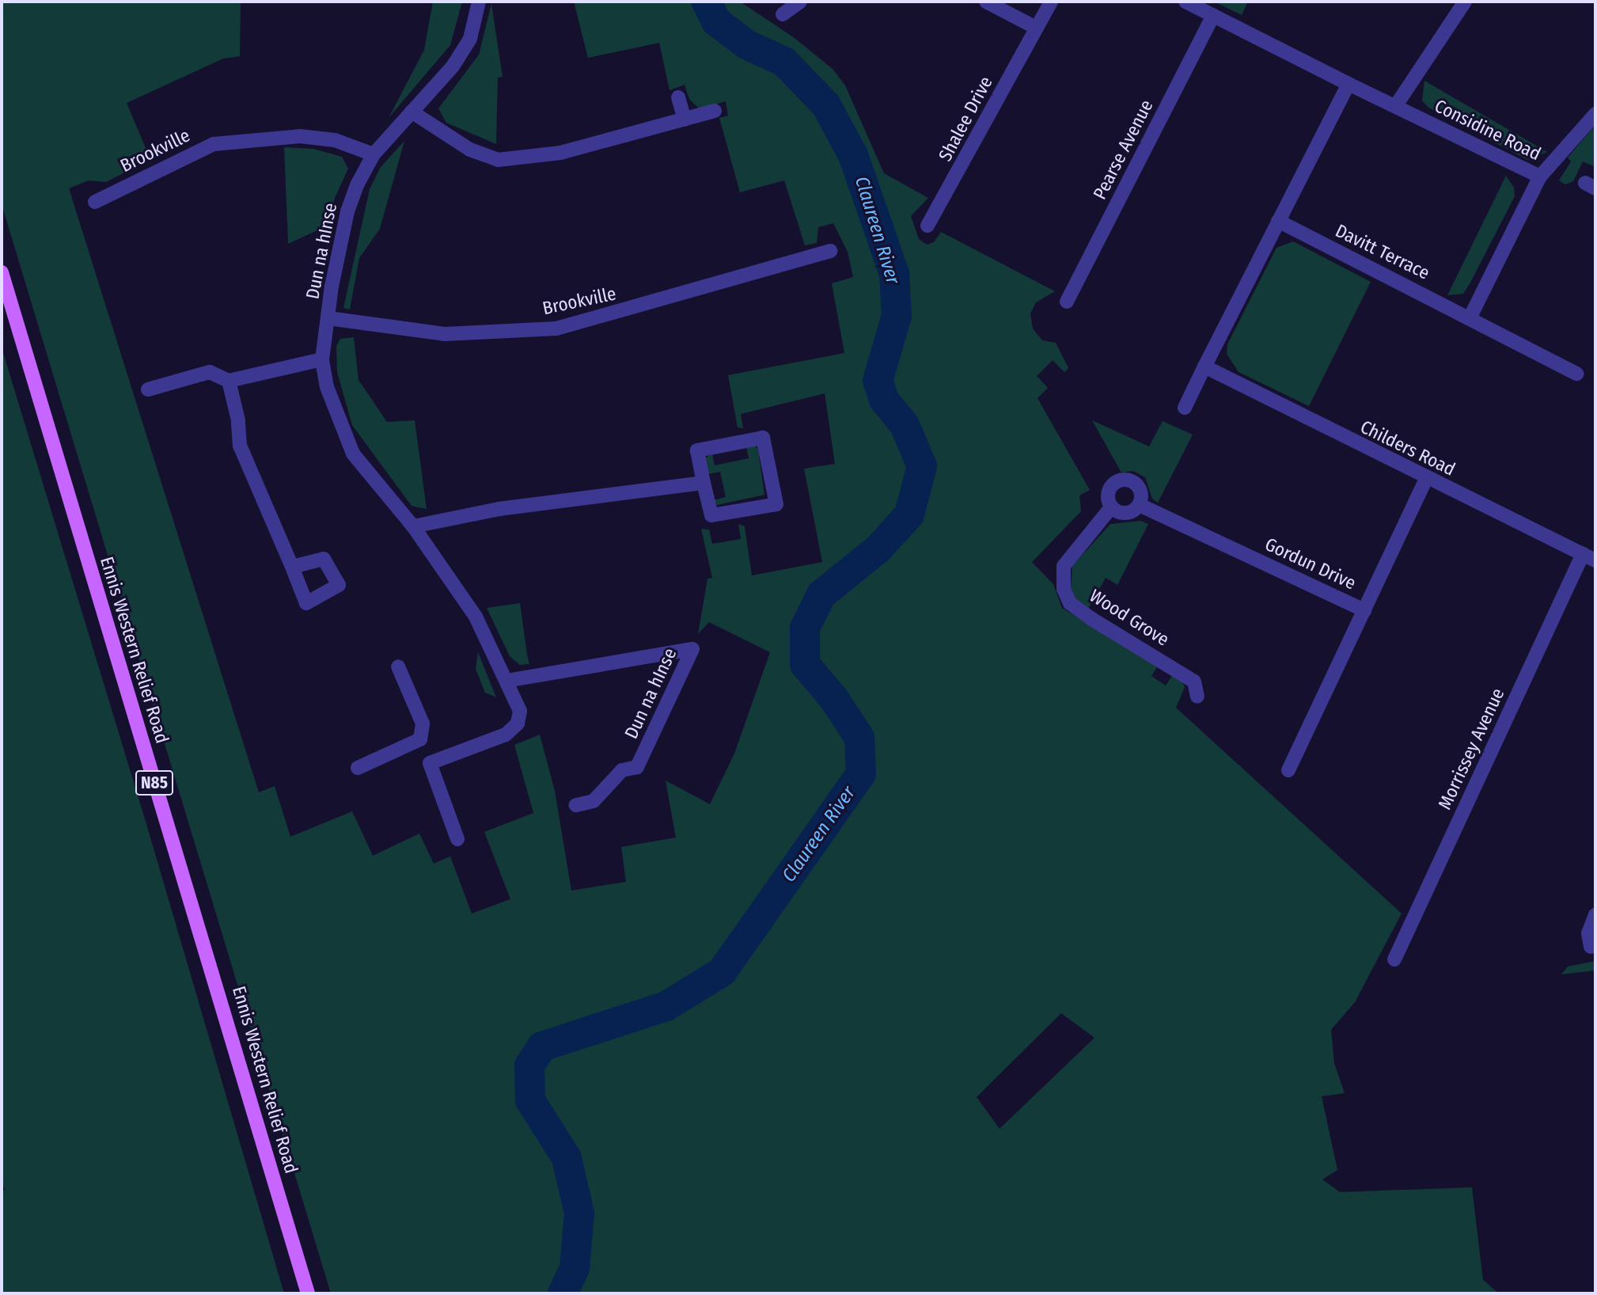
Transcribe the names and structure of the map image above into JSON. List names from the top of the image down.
{
  "streets": {
    "main road": ["Ennis Western Relief Road", "N85"],
    "street": [
      "Shalee Drive",
      "Considine Road",
      "Pearse Avenue",
      "Brookville",
      "Dun na hInse",
      "Davitt Terrace",
      "Childers Road",
      "Gordun Drive",
      "Wood Grove",
      "Morrissey Avenue"
    ]
  },
  "crossings": [
    ["Brookville", "Dun na hInse"],
    ["Childers Road", "Gordun Drive"],
    ["Childers Road", "Morrissey Avenue"],
    ["Gordun Drive", "Wood Grove"]
  ],
  "water": ["Claureen River"]
}
